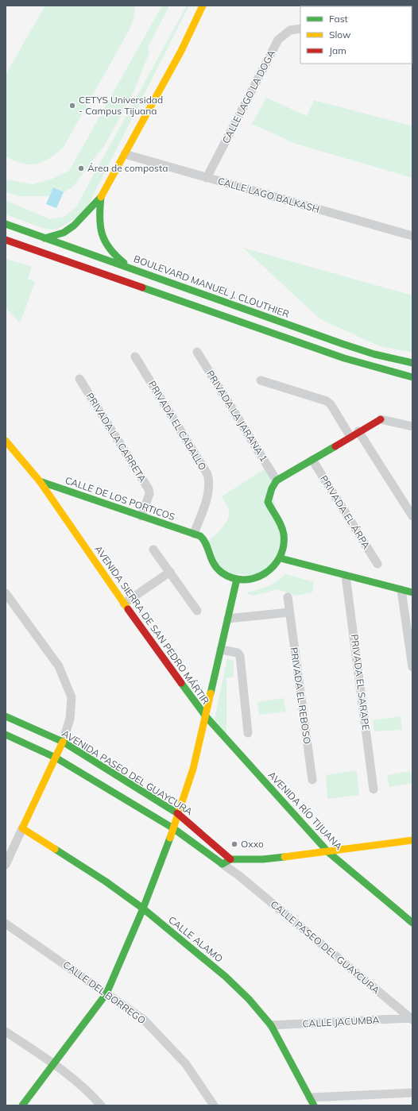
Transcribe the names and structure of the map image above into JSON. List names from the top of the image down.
{
  "streets": {
    "street": [
      "CALLE LAGO LA DOGA",
      "CALLE LAGO BALKASH",
      "BOULEVARD MANUEL J. CLOUTHIER",
      "PRIVADA LA JARANA 1",
      "PRIVADA EL CABALLO",
      "PRIVADA LA CARRETA",
      "CALLE DE LOS PORTICOS",
      "PRIVADA EL ÁRPA",
      "AVENIDA SIERRA DE SAN PEDRO MÁRTIR",
      "PRIVADA EL SARAPE",
      "PRIVADA EL REBOSO",
      "AVENIDA PASEO DEL GUAYCURA",
      "AVENIDA RÍO TIJUANA",
      "CALLE ALAMO",
      "CALLE PASEO DEL GUAYCURA",
      "CALLE DEL BORREGO",
      "CALLE JACUMBA"
    ]
  },
  "crossings": [
    ["CALLE LAGO LA DOGA", "CALLE LAGO BALKASH"],
    ["PRIVADA EL CABALLO", "CALLE DE LOS PORTICOS"],
    ["PRIVADA LA CARRETA", "CALLE DE LOS PORTICOS"],
    ["CALLE DE LOS PORTICOS", "AVENIDA SIERRA DE SAN PEDRO MÁRTIR"],
    ["AVENIDA SIERRA DE SAN PEDRO MÁRTIR", "AVENIDA PASEO DEL GUAYCURA"],
    ["AVENIDA SIERRA DE SAN PEDRO MÁRTIR", "AVENIDA RÍO TIJUANA"],
    ["AVENIDA SIERRA DE SAN PEDRO MÁRTIR", "CALLE ALAMO"],
    ["AVENIDA SIERRA DE SAN PEDRO MÁRTIR", "CALLE DEL BORREGO"],
    ["AVENIDA PASEO DEL GUAYCURA", "CALLE PASEO DEL GUAYCURA"],
    ["CALLE ALAMO", "CALLE JACUMBA"],
    ["CALLE PASEO DEL GUAYCURA", "CALLE JACUMBA"]
  ],
  "places": ["CETYS Universidad - Campus Tijuana", "Área de composta", "Oxxo"],
  "legend": ["Fast", "Slow", "Jam"]
}
